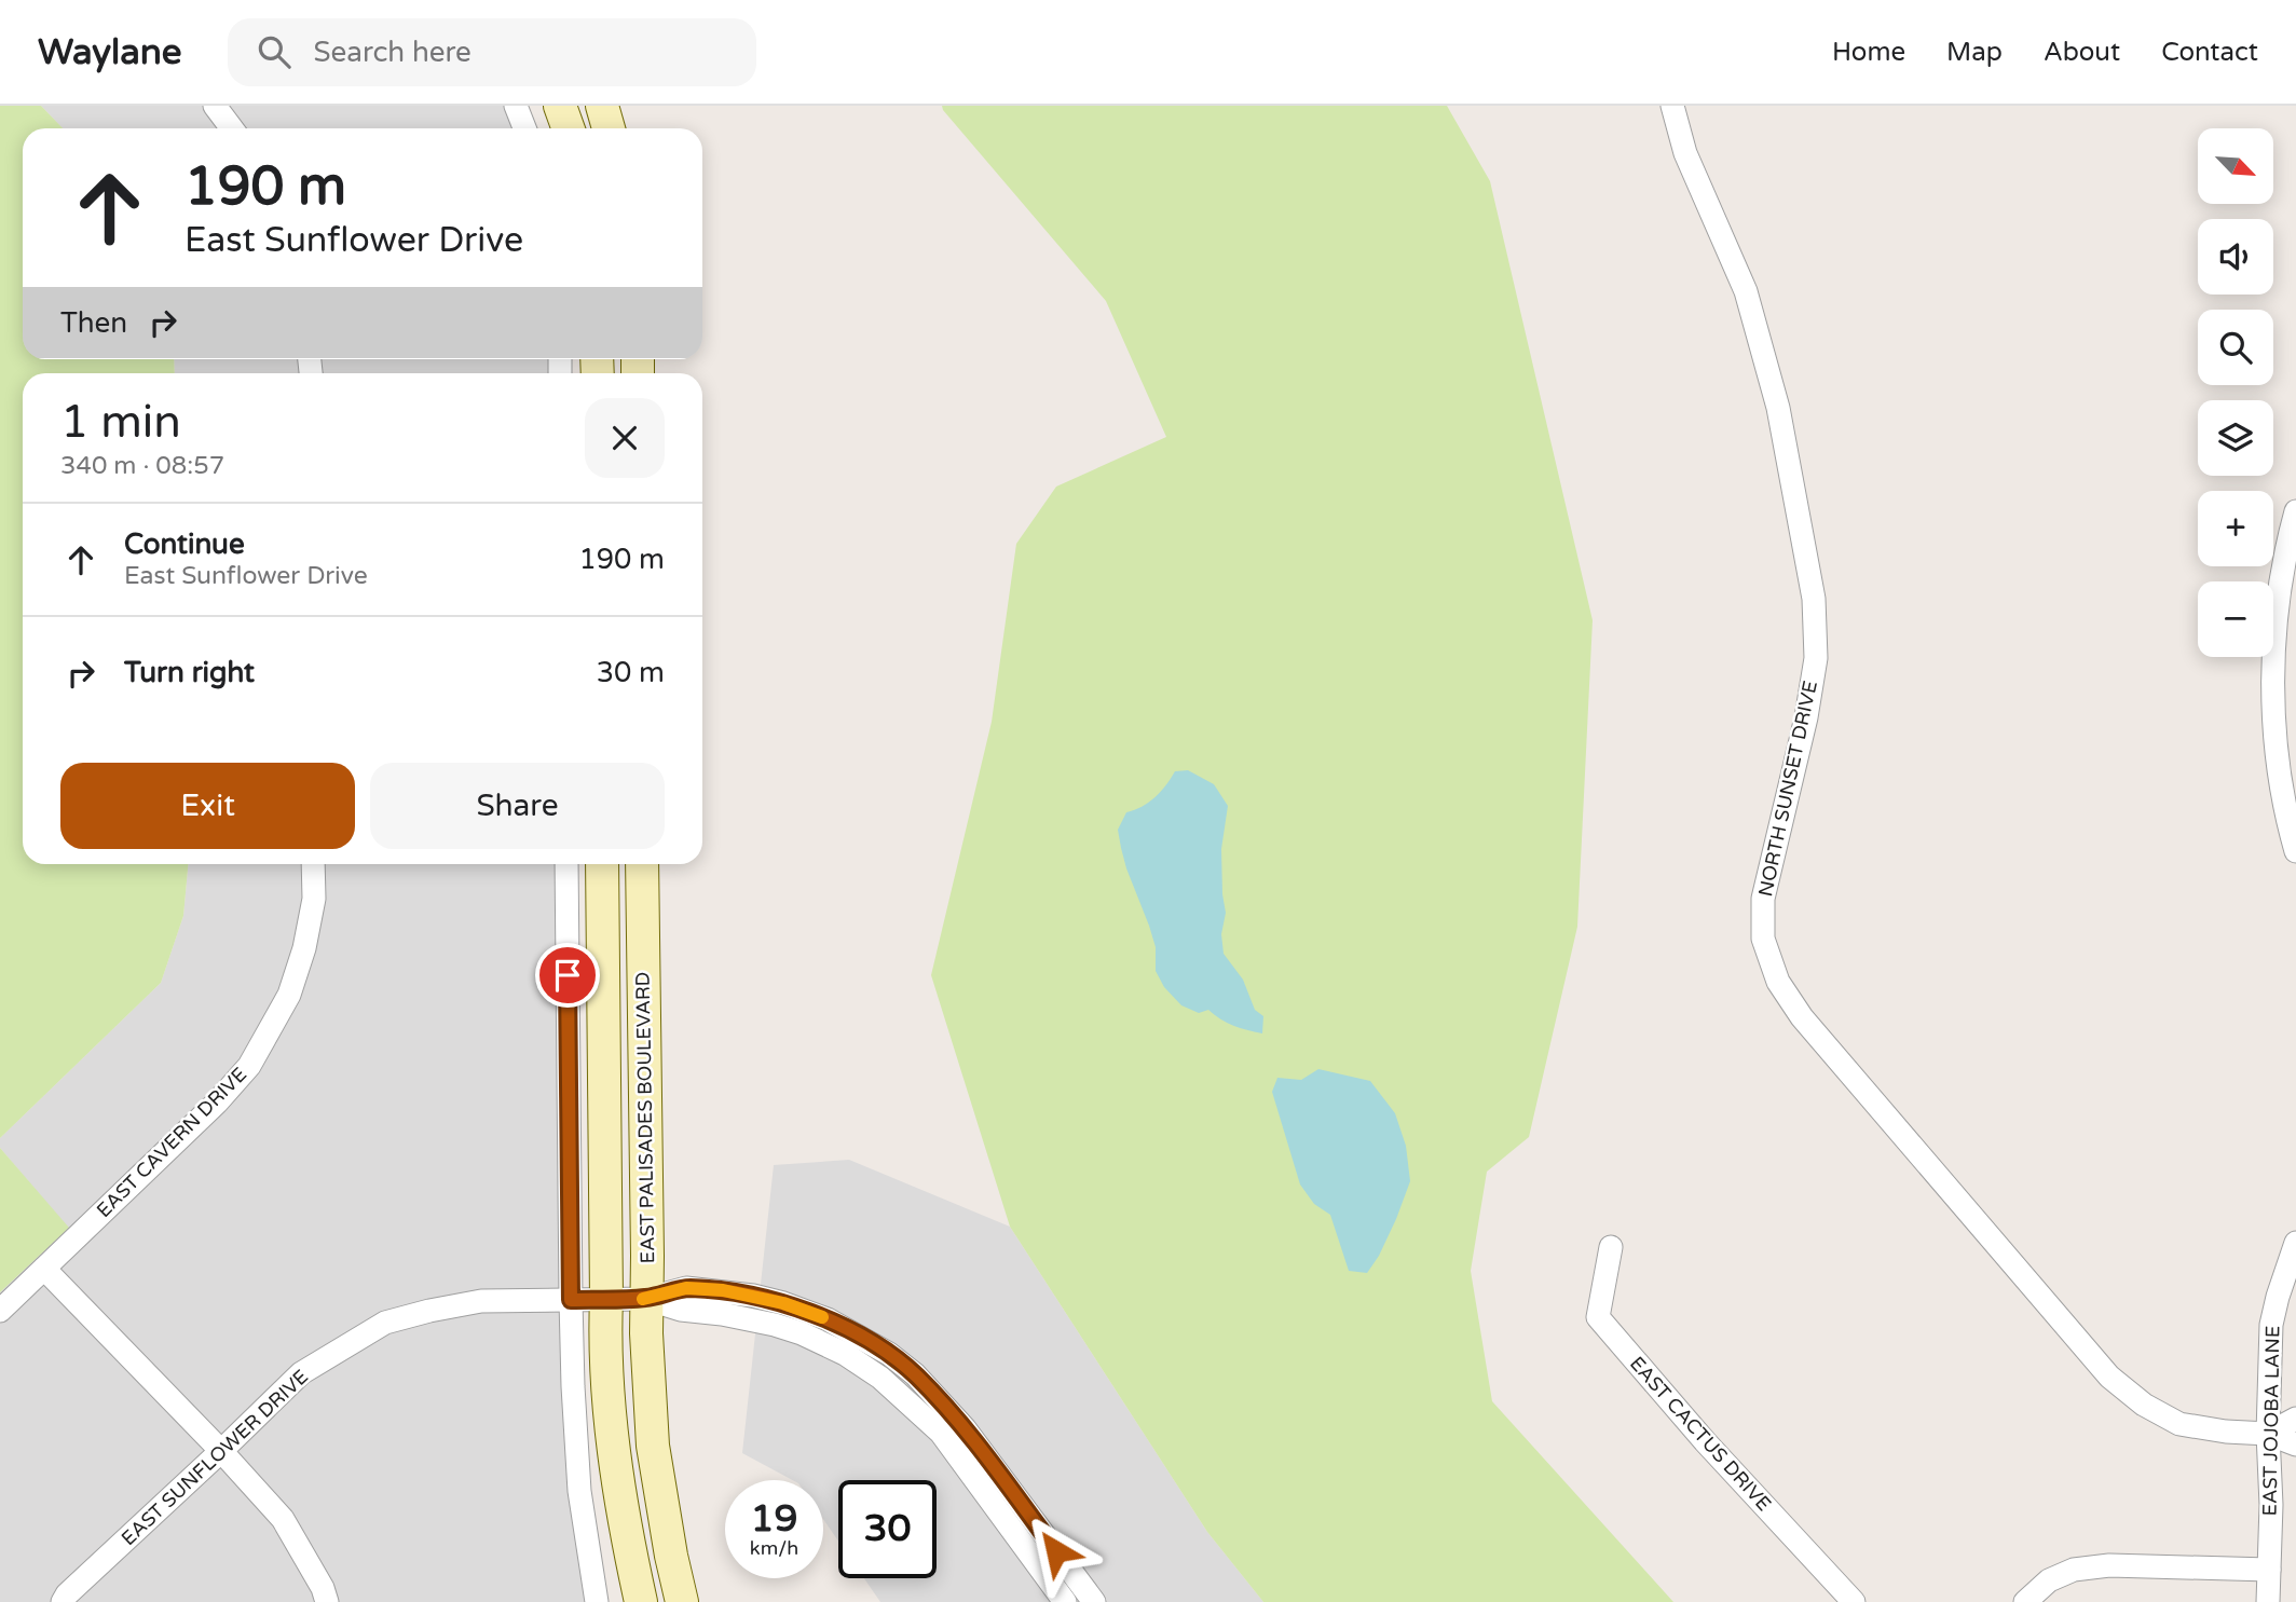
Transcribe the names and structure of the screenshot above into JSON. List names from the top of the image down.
{
  "streets": {
    "street": [
      "NORTH SUNSET DRIVE",
      "EAST PALISADES BOULEVARD",
      "EAST CAVERN DRIVE",
      "EAST JOJOBA LANE",
      "EAST CACTUS DRIVE",
      "EAST SUNFLOWER DRIVE"
    ]
  },
  "crossings": [
    ["NORTH SUNSET DRIVE", "EAST JOJOBA LANE"],
    ["EAST PALISADES BOULEVARD", "EAST SUNFLOWER DRIVE"]
  ],
  "north": "bottom right",
  "page": {
    "header": "Waylane",
    "search": "Search here",
    "nav": [
      "Home",
      "Map",
      "About",
      "Contact"
    ],
    "map_buttons": ["+", "−"],
    "turn": ["190 m", "East Sunflower Drive"],
    "then": "Then",
    "heading": ["1 min", "340 m · 08:57"],
    "list": [
      {
        "name": "Continue",
        "note": "East Sunflower Drive",
        "value": "190 m"
      },
      {
        "name": "Turn right",
        "value": "30 m"
      }
    ],
    "buttons": ["Exit", "Share"],
    "speed": "19 km/h",
    "limit": "30"
  }
}
